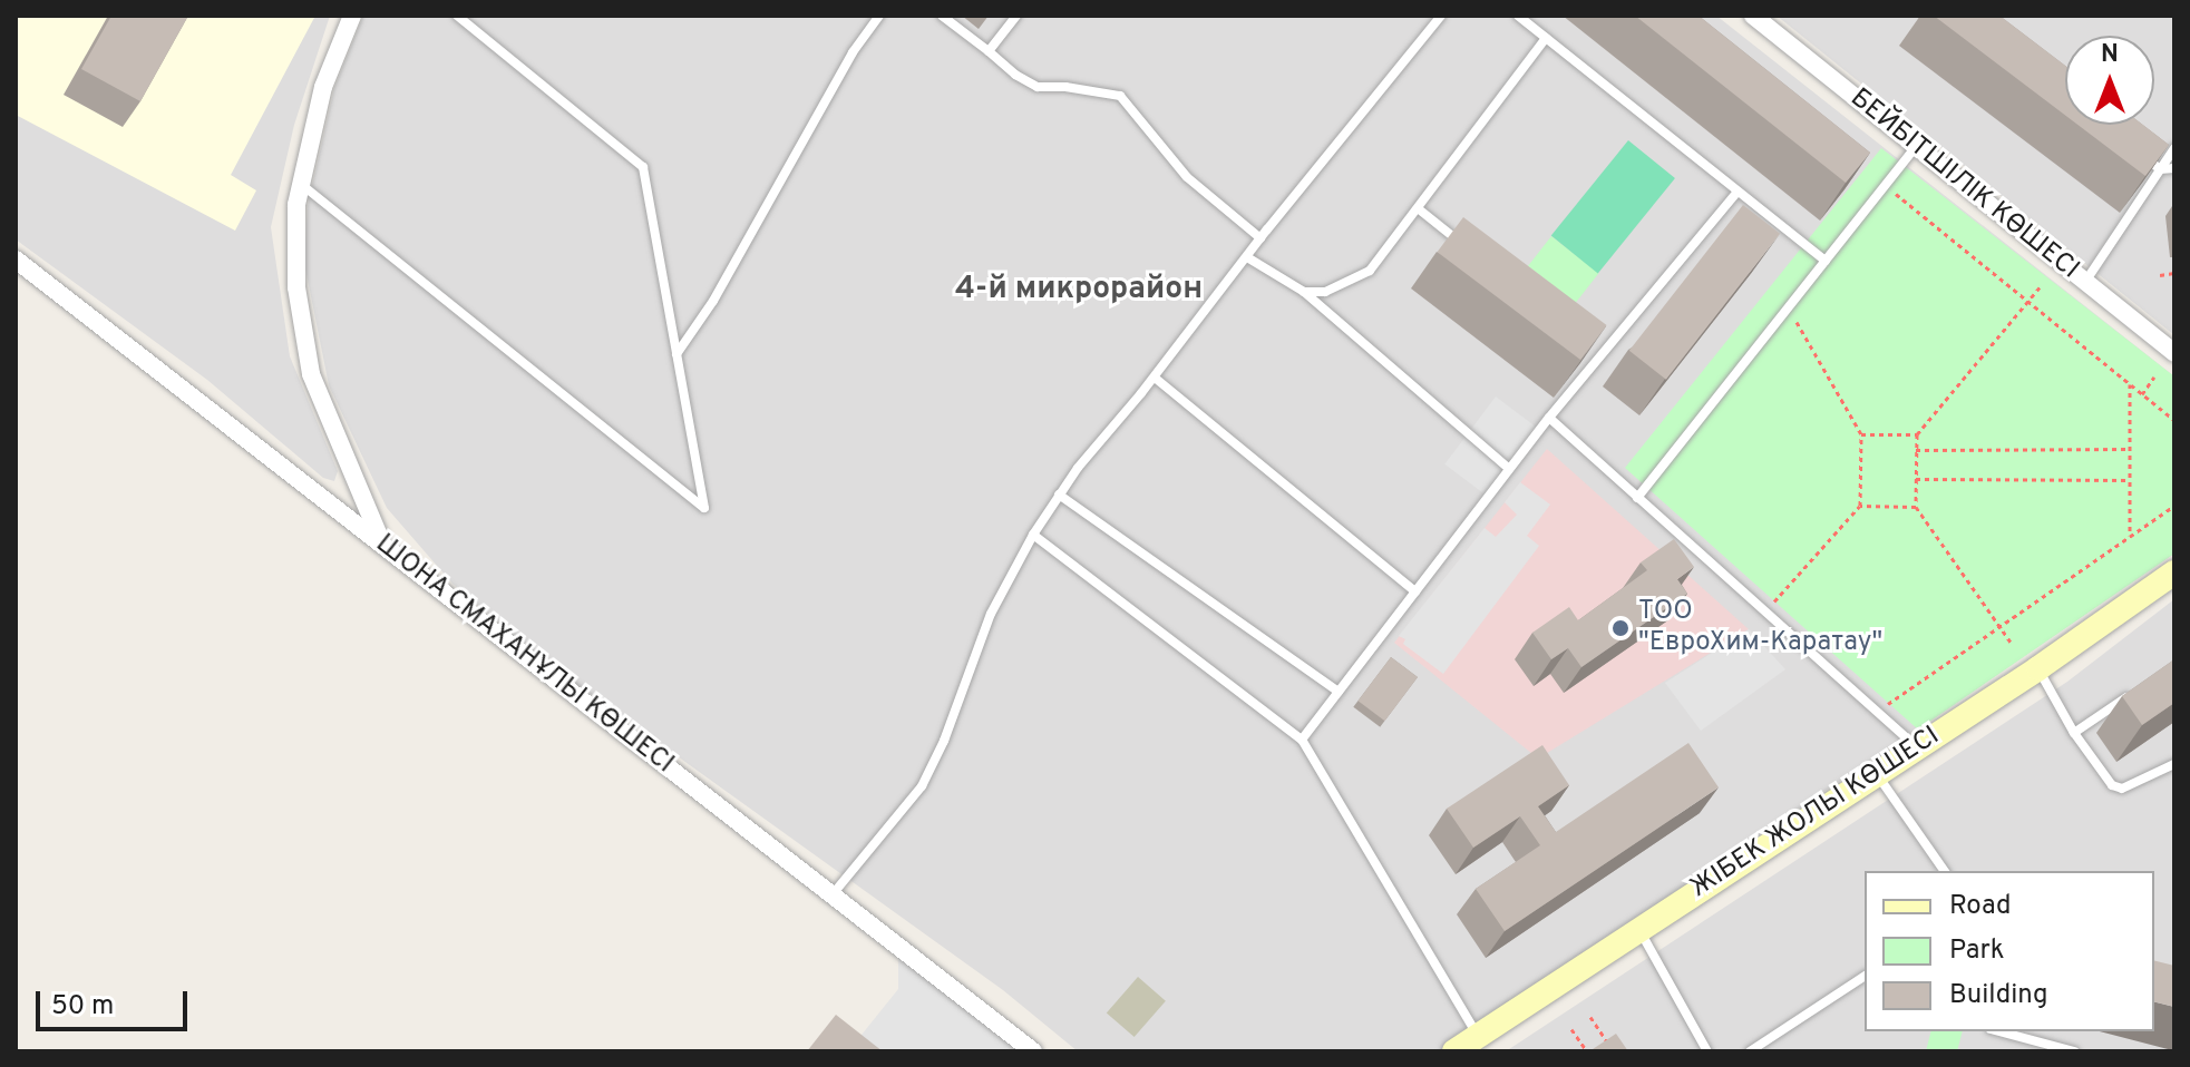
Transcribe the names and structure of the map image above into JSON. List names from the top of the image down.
{
  "streets": {
    "main road": ["ЖІБЕК ЖОЛЫ КӨШЕСІ"],
    "street": ["БЕЙБІТШІЛІК КӨШЕСІ", "ШОНА СМАХАНҰЛЫ КӨШЕСІ"]
  },
  "districts": ["4-й микрорайон"],
  "places": ["ТОО \"ЕвроХим-Каратау\""],
  "legend": ["Road", "Park", "Building"],
  "scale_bar": "50 m",
  "north": "top"
}
